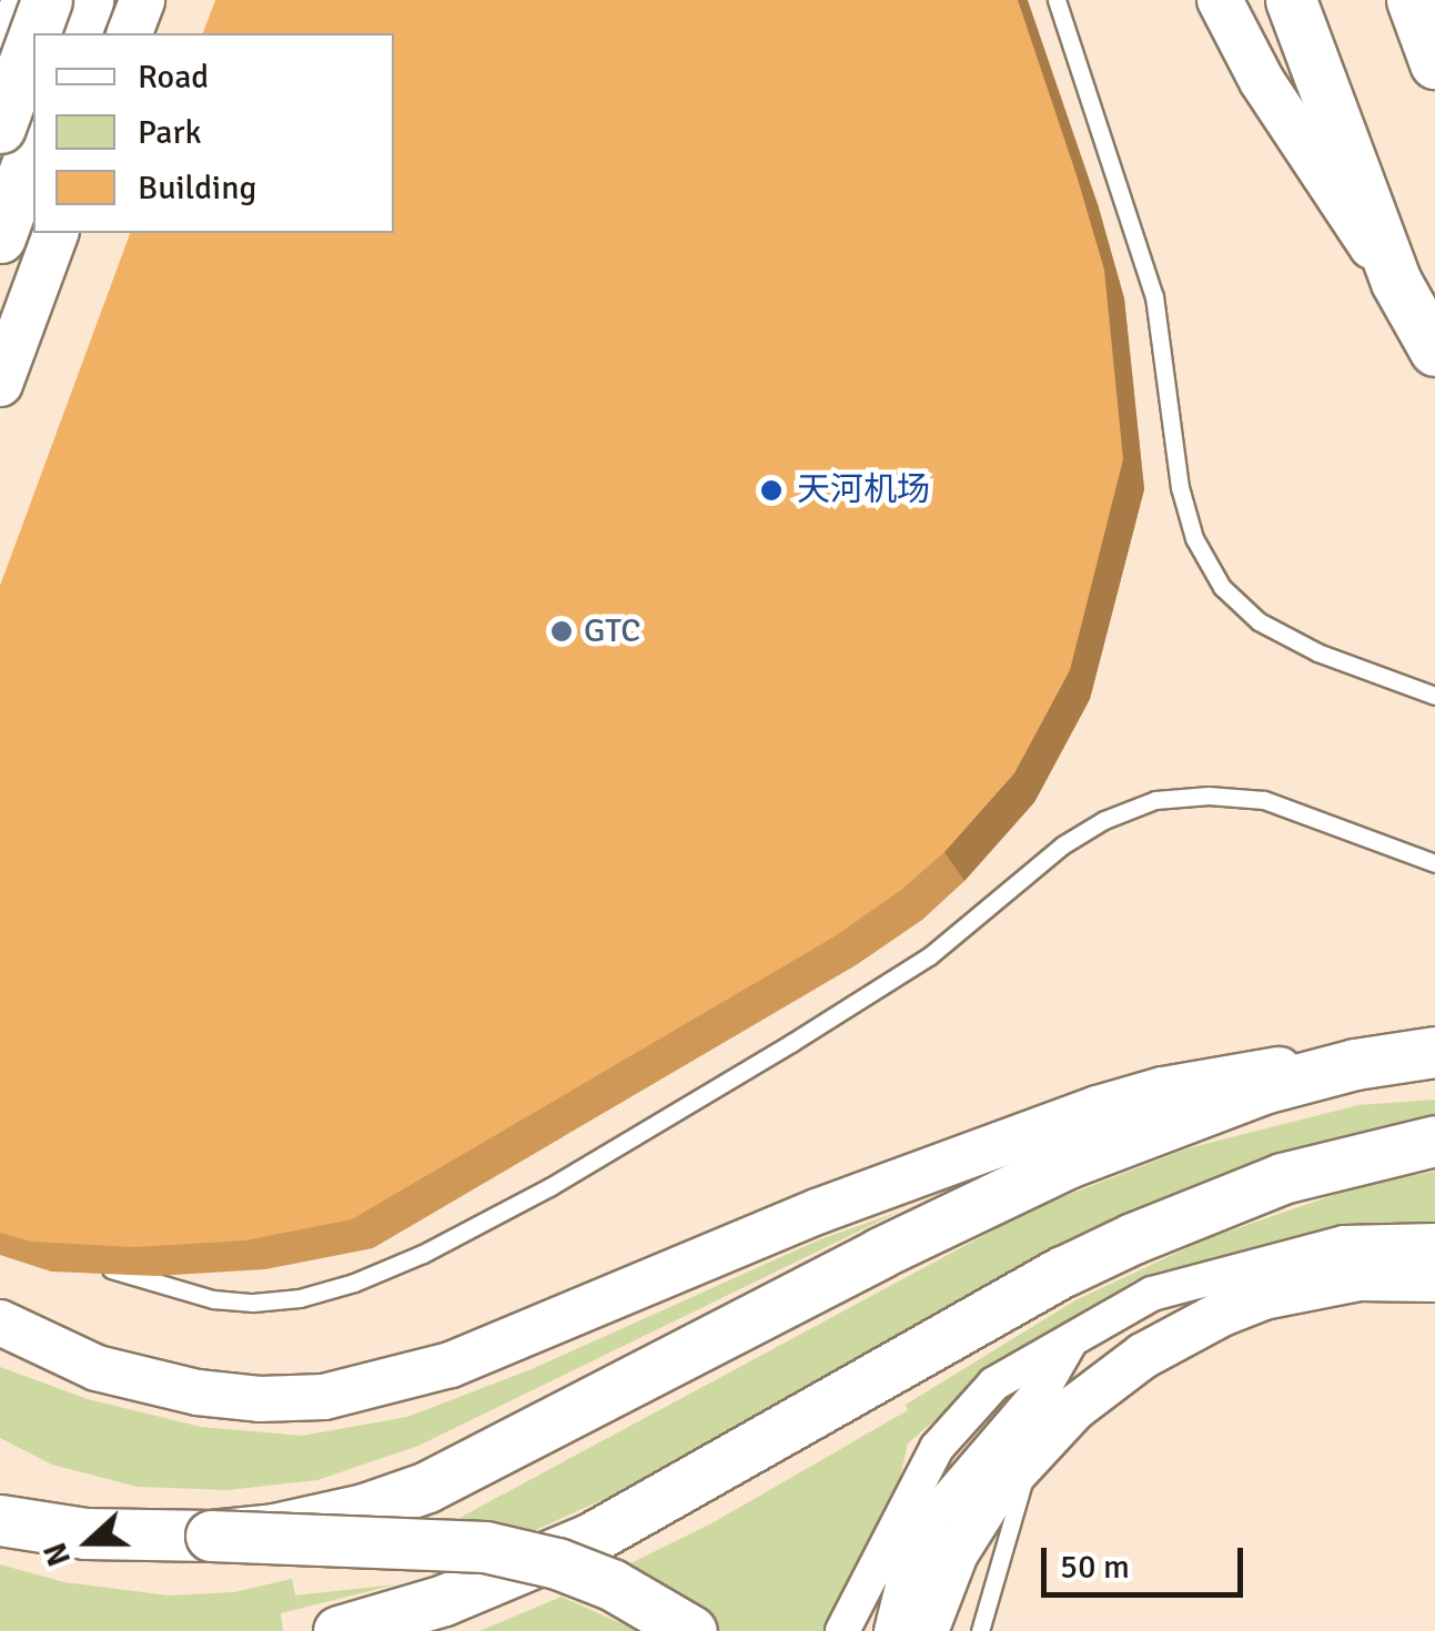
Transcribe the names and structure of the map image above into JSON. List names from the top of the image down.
{
  "places": ["天河机场", "GTC"],
  "legend": ["Road", "Park", "Building"],
  "scale_bar": "50 m",
  "north": "left"
}
